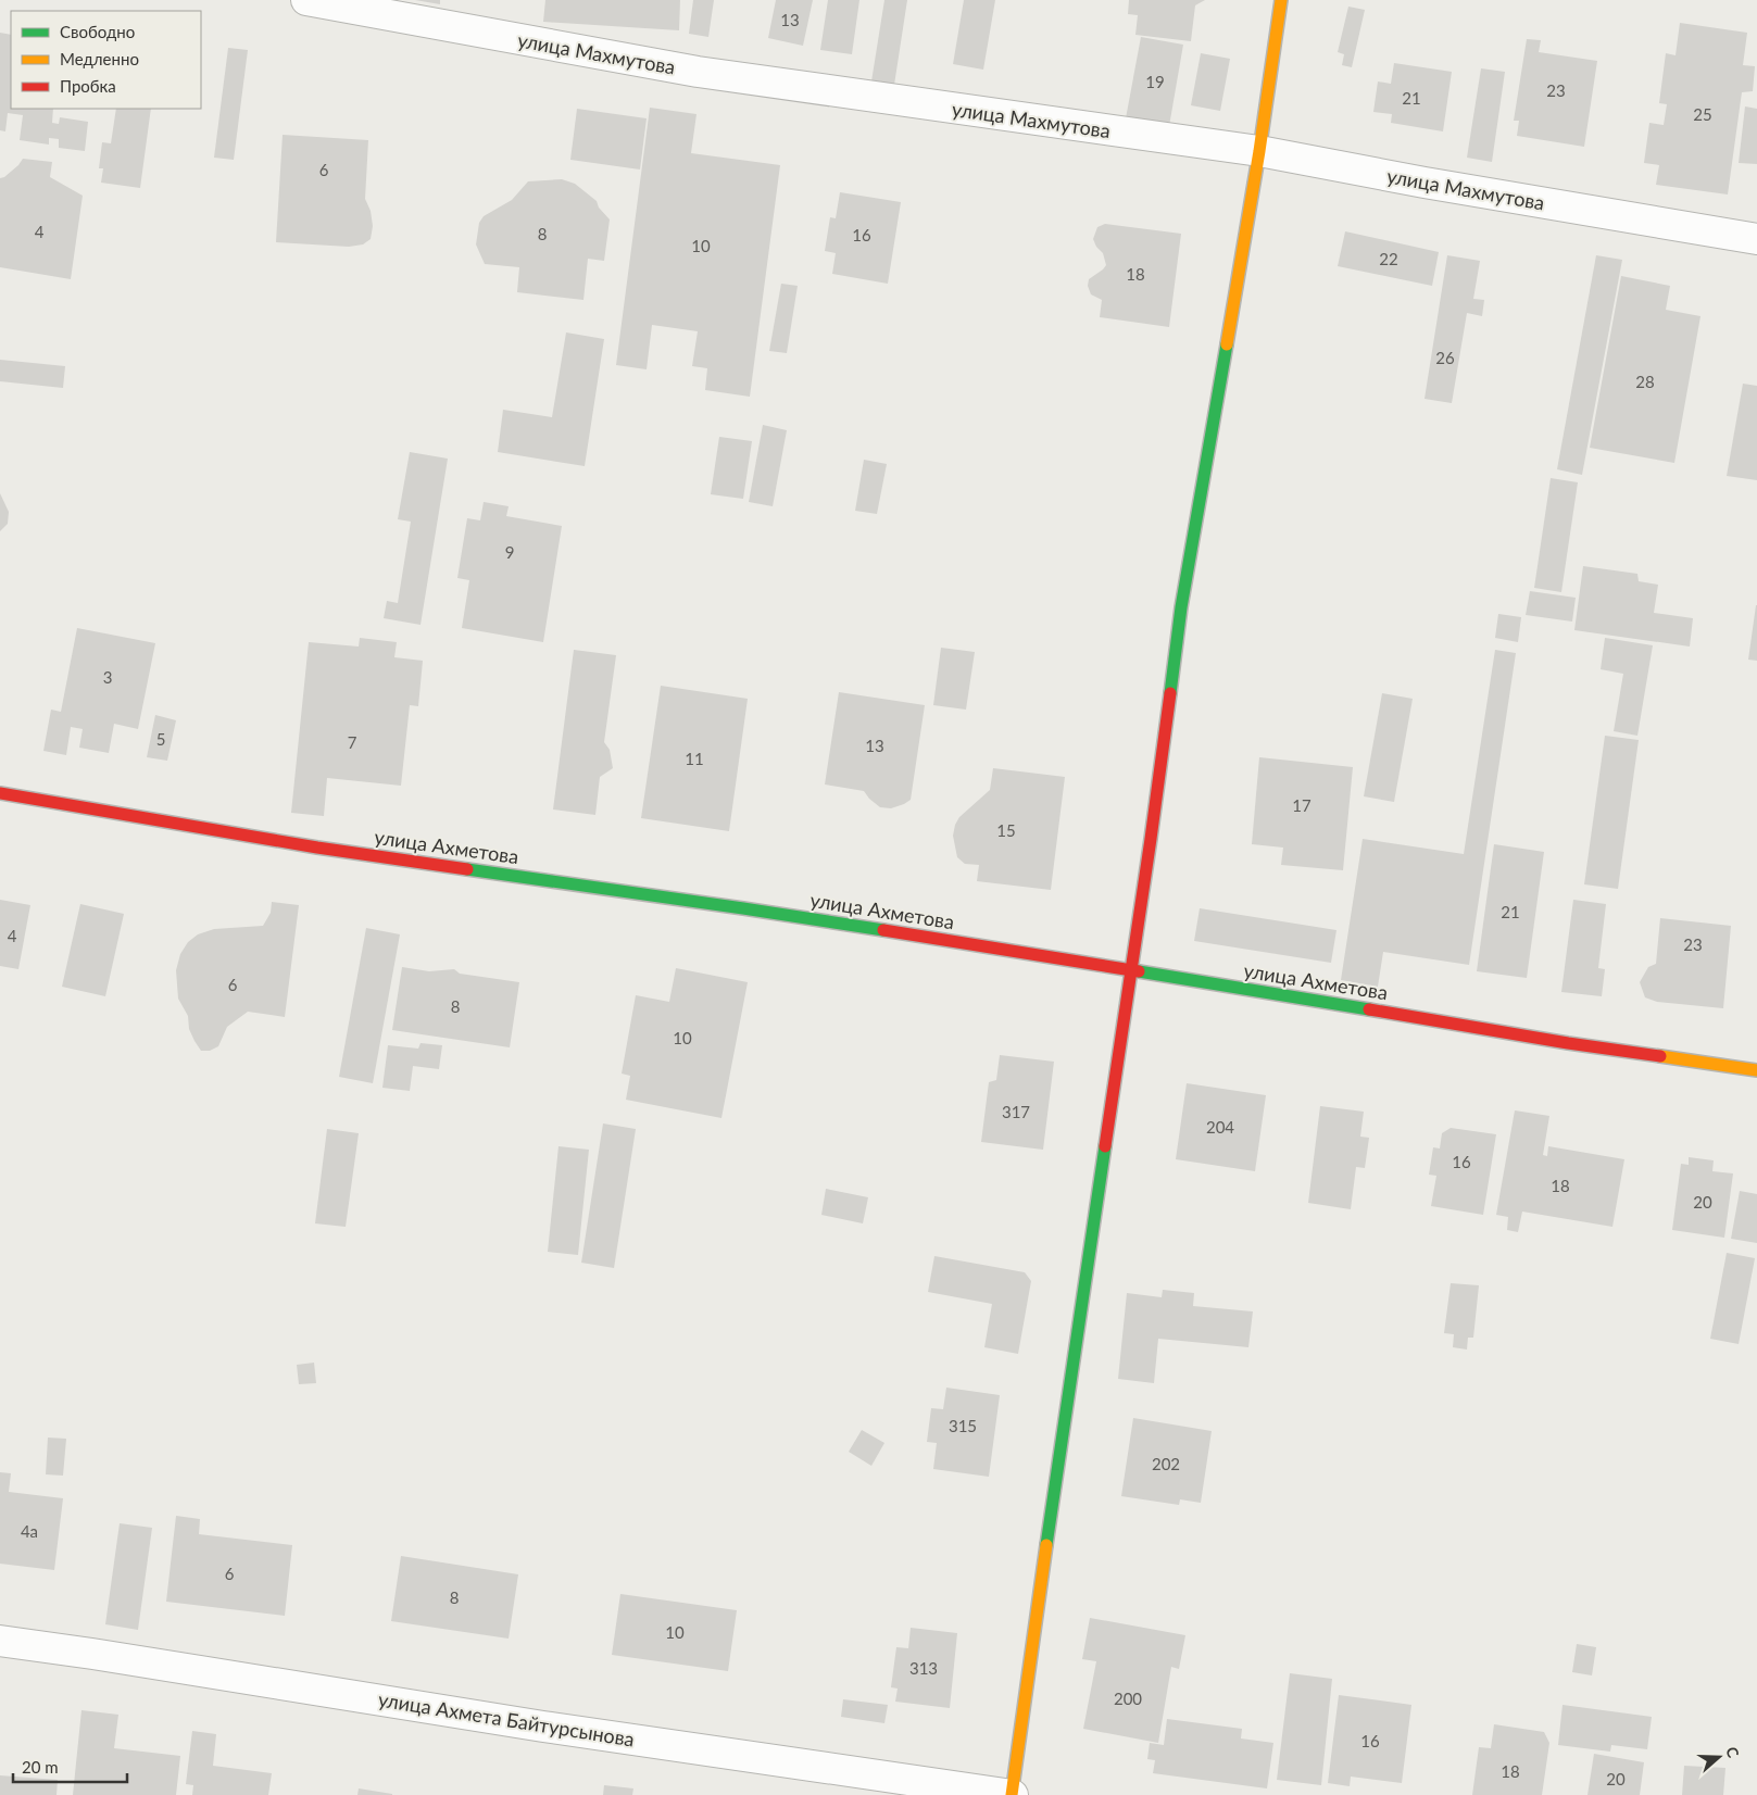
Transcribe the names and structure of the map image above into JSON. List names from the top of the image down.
{
  "streets": {
    "street": ["улица Махмутова", "улица Ахметова", "улица Ахмета Байтурсынова"]
  },
  "house_numbers": [
    "13",
    "19",
    "23",
    "21",
    "25",
    "6",
    "4",
    "8",
    "16",
    "10",
    "22",
    "18",
    "26",
    "28",
    "9",
    "3",
    "5",
    "7",
    "13",
    "11",
    "17",
    "15",
    "21",
    "4",
    "23",
    "6",
    "8",
    "10",
    "317",
    "204",
    "16",
    "18",
    "20",
    "315",
    "202",
    "4а",
    "6",
    "8",
    "10",
    "313",
    "200",
    "16",
    "18",
    "20"
  ],
  "legend": ["Свободно", "Медленно", "Пробка"],
  "scale_bar": "20 m",
  "north": "right"
}
